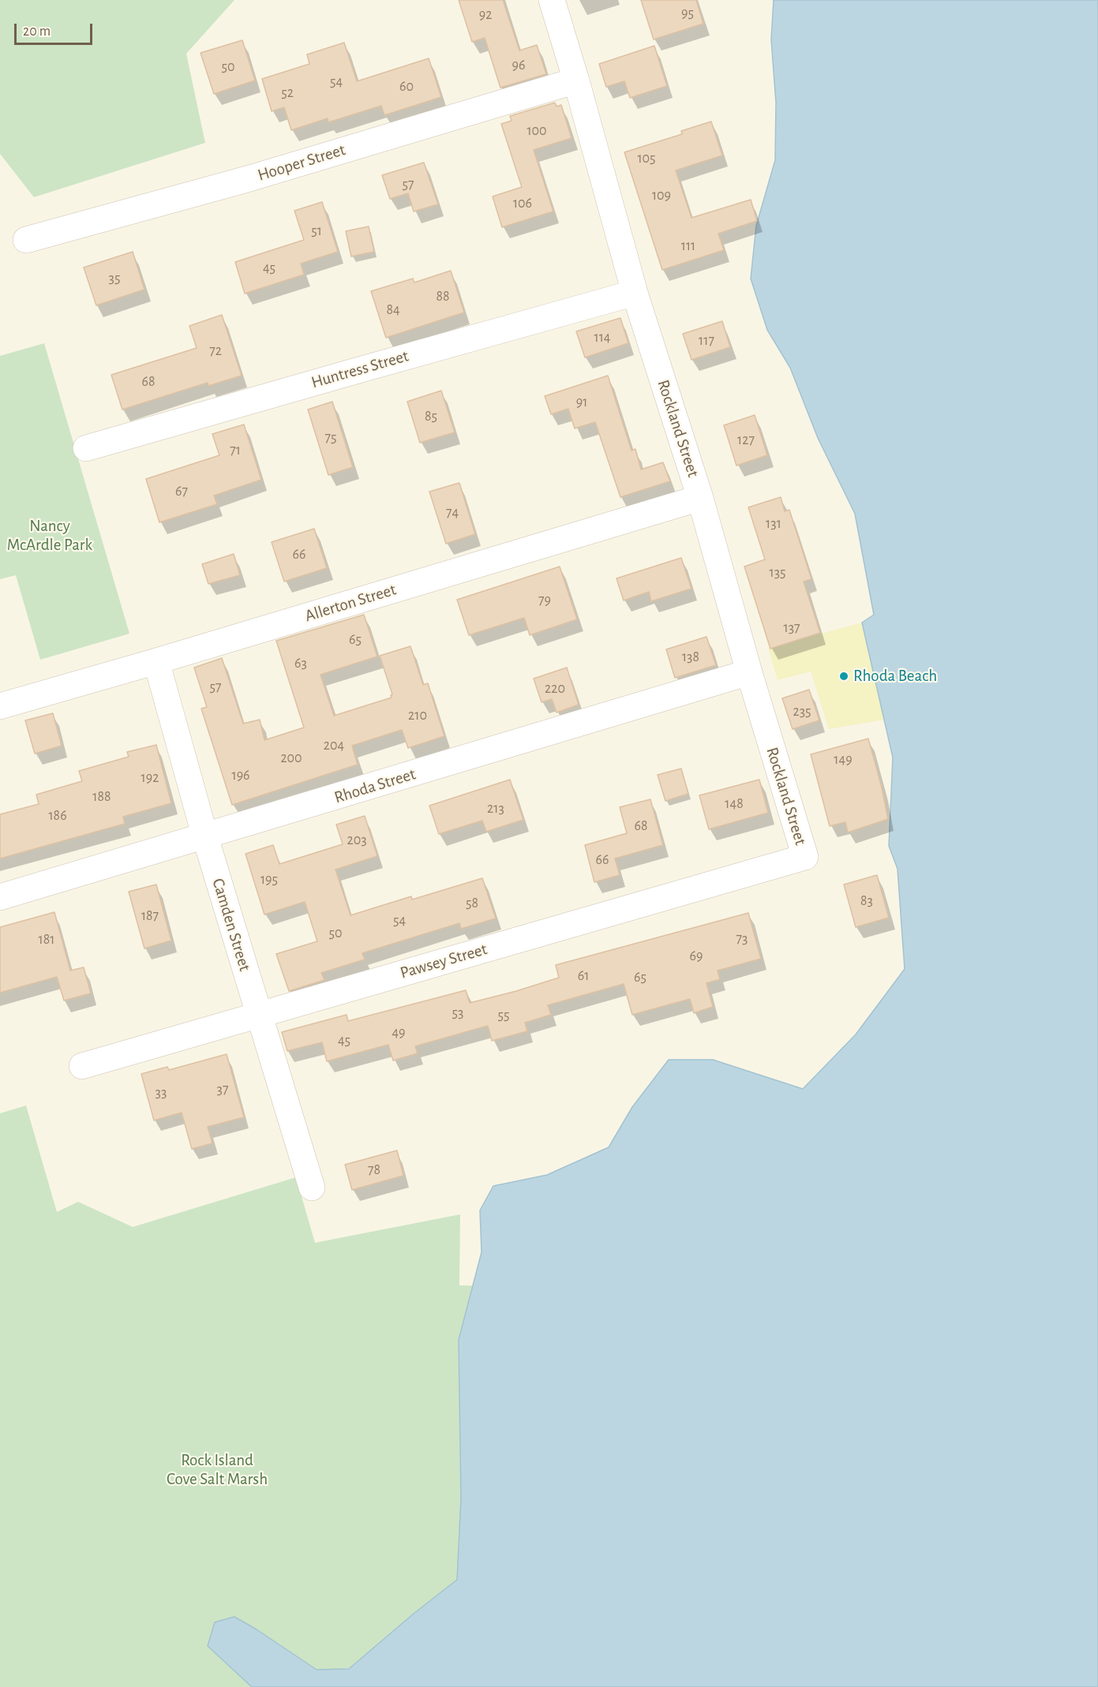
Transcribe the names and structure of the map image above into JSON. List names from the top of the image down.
{
  "streets": {
    "street": [
      "Hooper Street",
      "Huntress Street",
      "Rockland Street",
      "Allerton Street",
      "Rhoda Street",
      "Camden Street",
      "Pawsey Street"
    ]
  },
  "crossings": [
    ["Hooper Street", "Rockland Street"],
    ["Huntress Street", "Rockland Street"],
    ["Rockland Street", "Allerton Street"],
    ["Rockland Street", "Rhoda Street"],
    ["Rockland Street", "Pawsey Street"],
    ["Allerton Street", "Camden Street"],
    ["Rhoda Street", "Camden Street"],
    ["Camden Street", "Pawsey Street"]
  ],
  "parks": ["Nancy McArdle Park", "Rock Island Cove Salt Marsh"],
  "places": ["Rhoda Beach"],
  "house_numbers": [
    "95",
    "92",
    "96",
    "50",
    "54",
    "60",
    "52",
    "100",
    "105",
    "57",
    "109",
    "106",
    "51",
    "111",
    "45",
    "35",
    "88",
    "84",
    "114",
    "117",
    "72",
    "68",
    "91",
    "85",
    "75",
    "127",
    "71",
    "67",
    "74",
    "131",
    "66",
    "135",
    "79",
    "137",
    "65",
    "138",
    "63",
    "57",
    "220",
    "235",
    "210",
    "204",
    "200",
    "149",
    "196",
    "192",
    "188",
    "148",
    "213",
    "186",
    "68",
    "203",
    "66",
    "195",
    "83",
    "58",
    "187",
    "54",
    "50",
    "73",
    "181",
    "69",
    "61",
    "65",
    "53",
    "55",
    "49",
    "45",
    "37",
    "33",
    "78"
  ],
  "scale_bar": "20 m"
}
